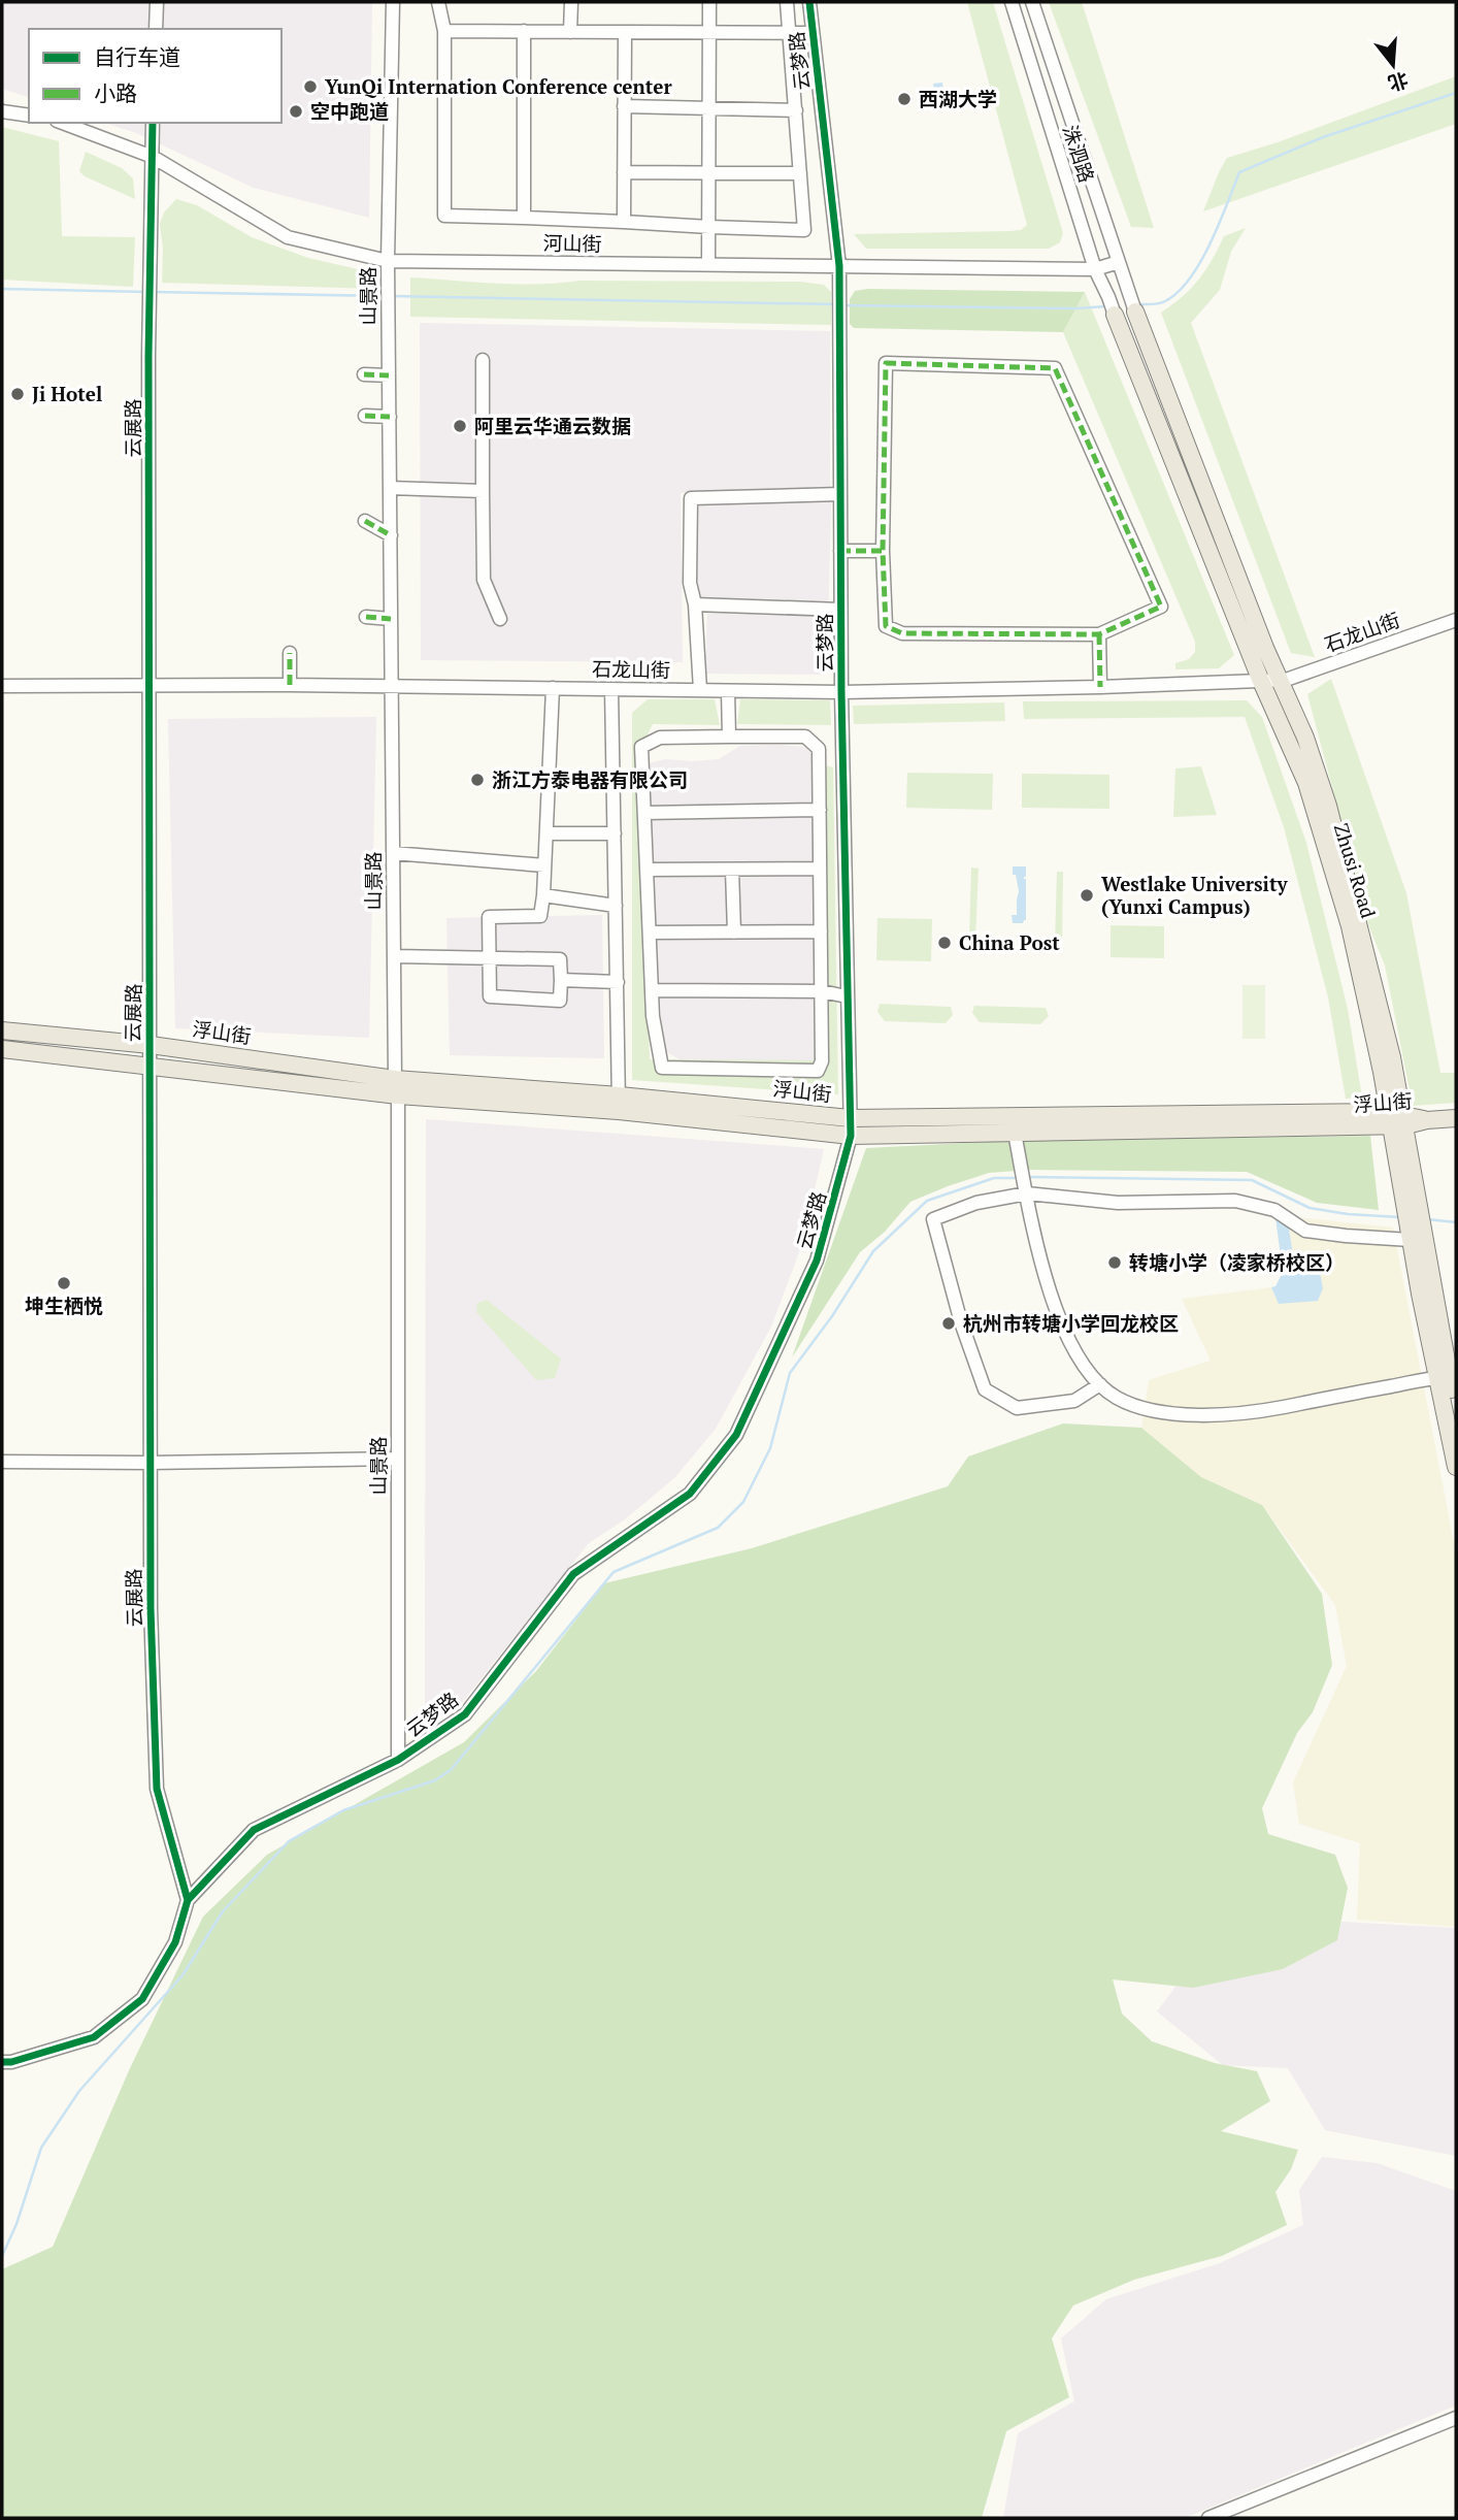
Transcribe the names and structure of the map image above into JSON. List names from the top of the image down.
{
  "streets": {
    "main road": ["Zhusi Road", "浮山街"],
    "street": [
      "云梦路",
      "洙泗路",
      "河山街",
      "山景路",
      "云展路",
      "石龙山街"
    ]
  },
  "crossings": [
    ["云梦路", "河山街"],
    ["云梦路", "山景路"],
    ["云梦路", "云展路"],
    ["云梦路", "石龙山街"],
    ["云梦路", "浮山街"],
    ["洙泗路", "河山街"],
    ["洙泗路", "Zhusi Road"],
    ["河山街", "山景路"],
    ["河山街", "云展路"],
    ["山景路", "石龙山街"],
    ["山景路", "浮山街"],
    ["云展路", "石龙山街"],
    ["云展路", "浮山街"],
    ["石龙山街", "Zhusi Road"],
    ["Zhusi Road", "浮山街"]
  ],
  "places": [
    "YunQi Internation Conference center",
    "西湖大学",
    "空中跑道",
    "Ji Hotel",
    "阿里云华通云数据",
    "浙江方泰电器有限公司",
    "Westlake University (Yunxi Campus)",
    "China Post",
    "转塘小学（凌家桥校区）",
    "坤生栖悦",
    "杭州市转塘小学回龙校区"
  ],
  "legend": ["自行车道", "小路"],
  "north": "bottom"
}
